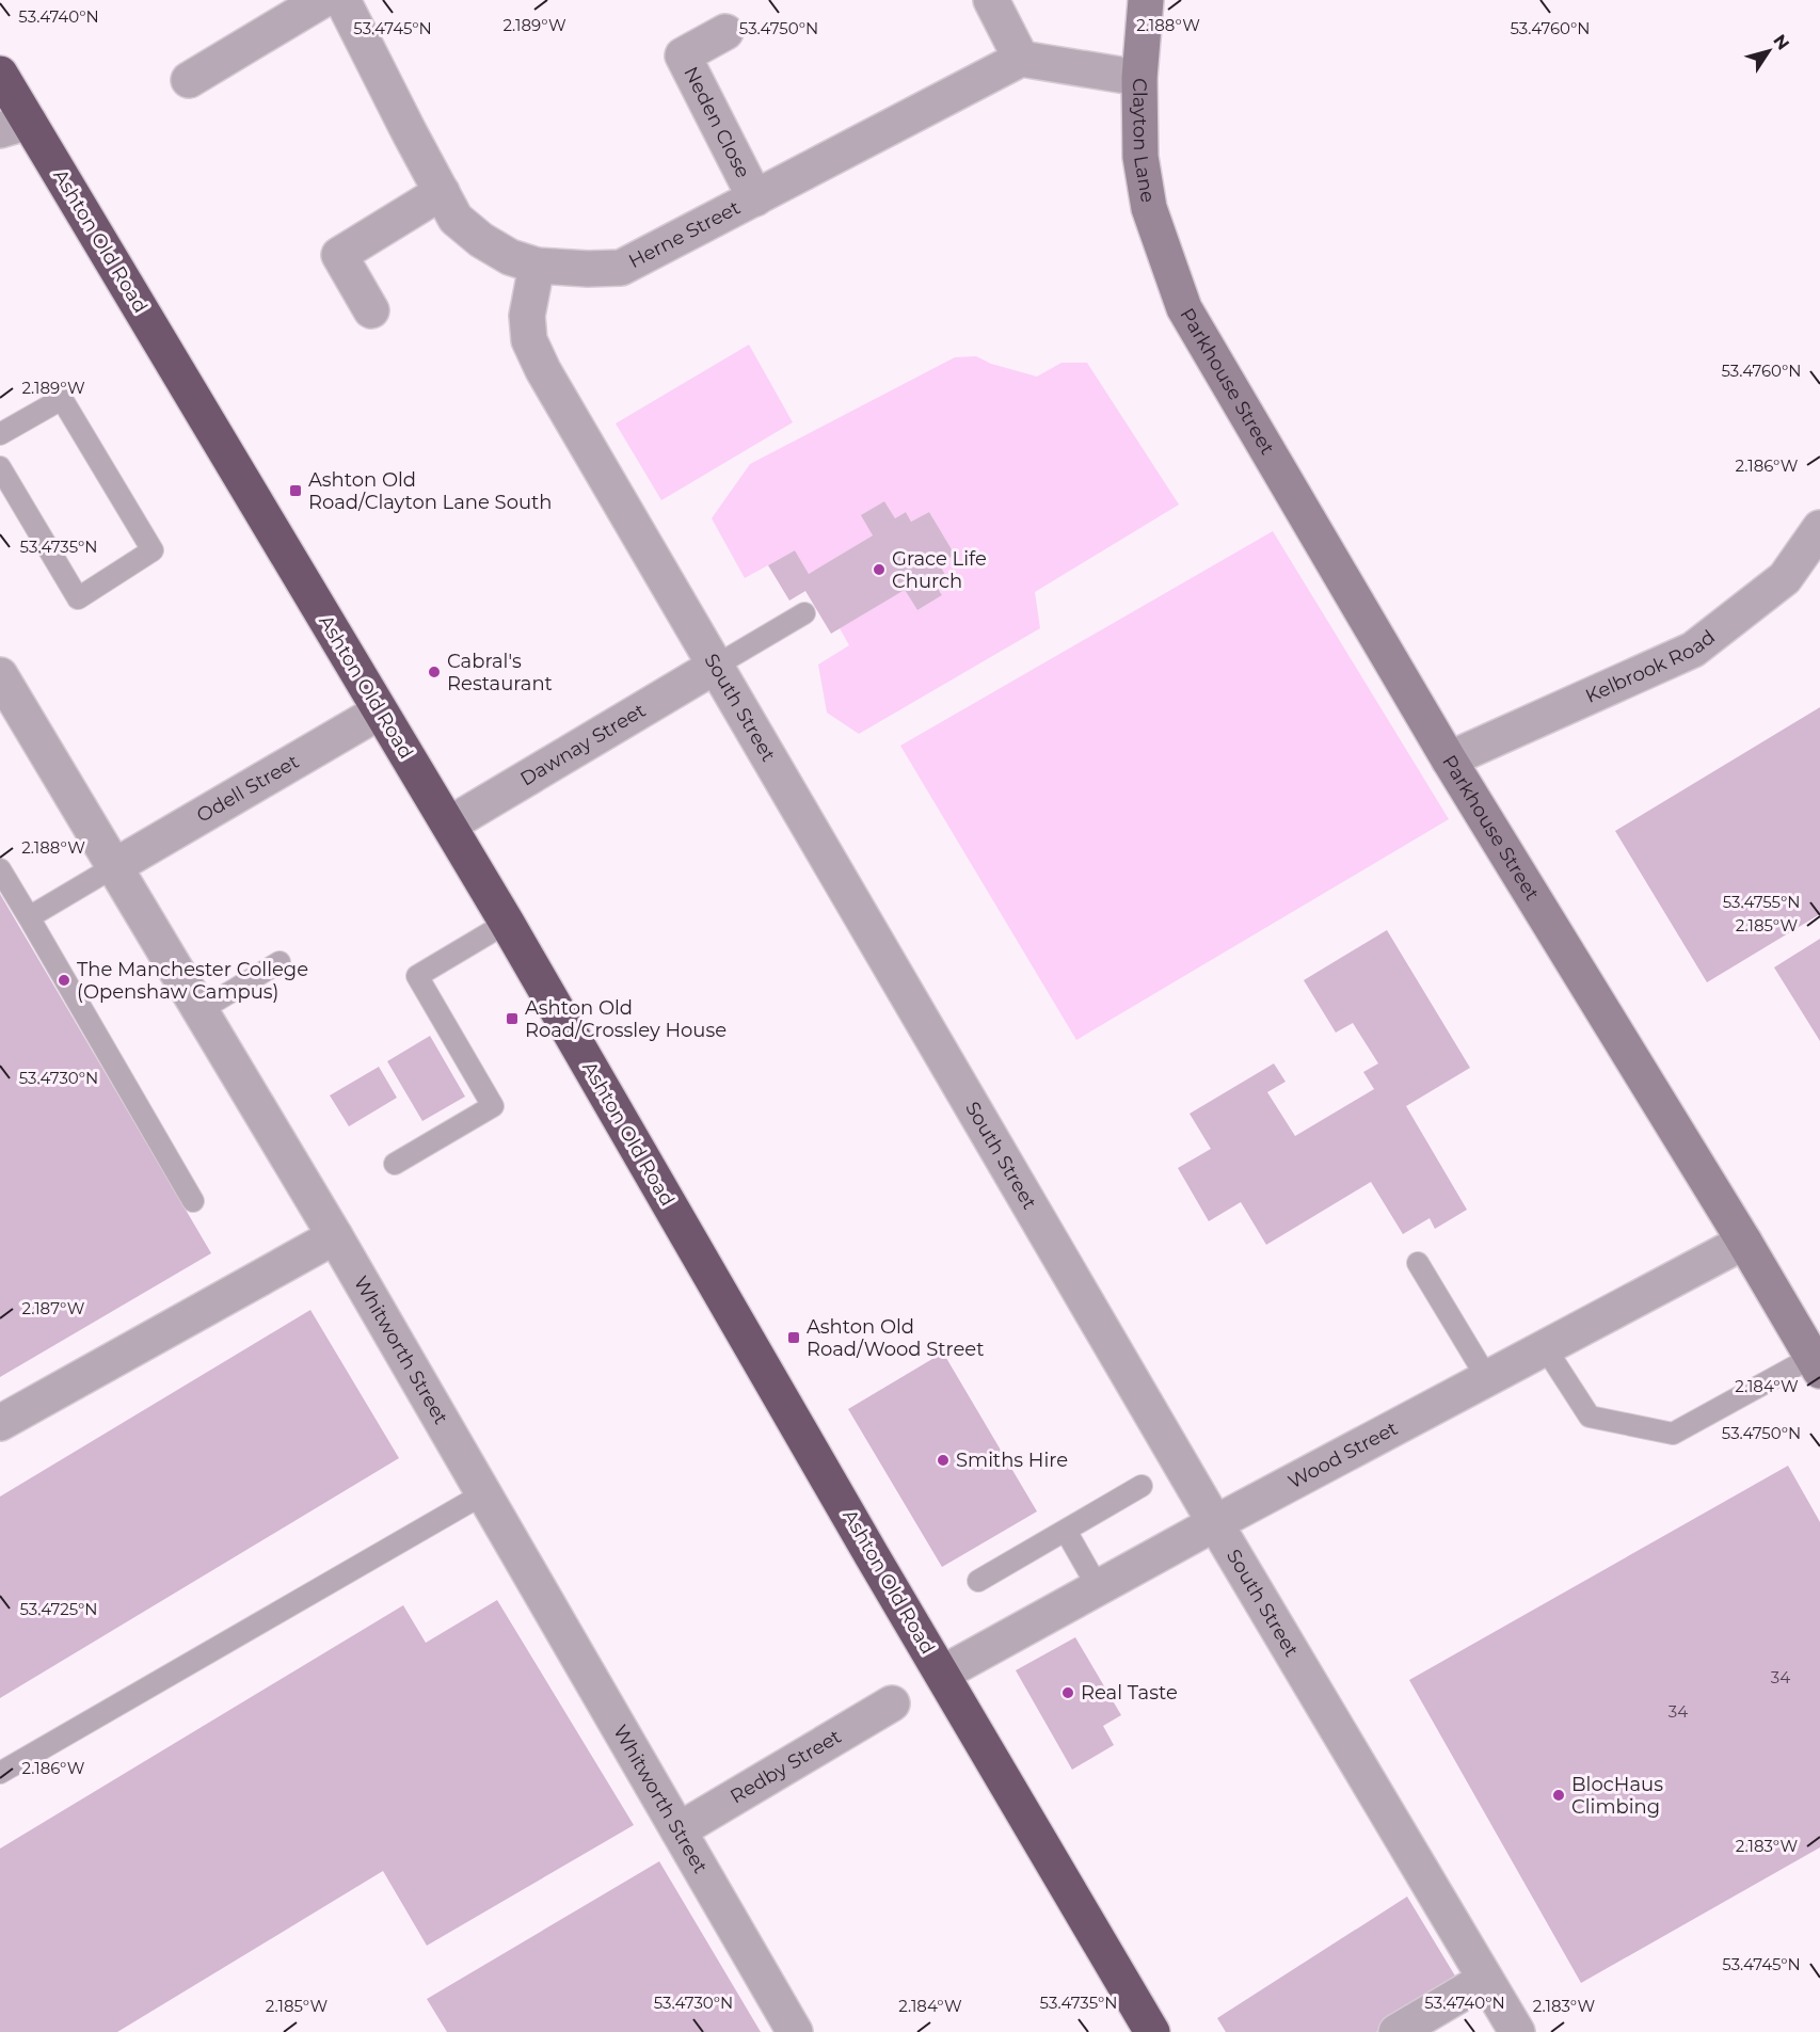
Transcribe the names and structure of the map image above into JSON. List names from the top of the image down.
{
  "streets": {
    "highway": ["Ashton Old Road"],
    "street": [
      "Neden Close",
      "Clayton Lane",
      "Herne Street",
      "Parkhouse Street",
      "Kelbrook Road",
      "South Street",
      "Dawnay Street",
      "Odell Street",
      "Whitworth Street",
      "Wood Street",
      "Redby Street"
    ]
  },
  "crossings": [
    ["Neden Close", "Herne Street"],
    ["Clayton Lane", "Parkhouse Street"],
    ["Herne Street", "South Street"],
    ["Ashton Old Road", "Dawnay Street"],
    ["Ashton Old Road", "Odell Street"],
    ["Ashton Old Road", "Wood Street"],
    ["Parkhouse Street", "Kelbrook Road"],
    ["Parkhouse Street", "Wood Street"],
    ["South Street", "Dawnay Street"],
    ["South Street", "Wood Street"],
    ["Odell Street", "Whitworth Street"],
    ["Whitworth Street", "Redby Street"]
  ],
  "places": {
    "transit": ["Ashton Old Road/Clayton Lane South", "Ashton Old Road/Crossley House", "Ashton Old Road/Wood Street"],
    "other": [
      "Grace Life Church",
      "Cabral's Restaurant",
      "The Manchester College (Openshaw Campus)",
      "Smiths Hire",
      "Real Taste",
      "BlocHaus Climbing"
    ]
  },
  "house_numbers": ["34", "34"],
  "north": "top right",
  "coordinates": [
    "53.4740°N",
    "2.189°W",
    "2.188°W",
    "53.4750°N",
    "53.4745°N",
    "53.4760°N",
    "2.186°W",
    "53.4735°N",
    "53.4755°N",
    "2.185°W",
    "53.4730°N",
    "2.187°W",
    "2.184°W",
    "53.4725°N",
    "2.183°W"
  ]
}
